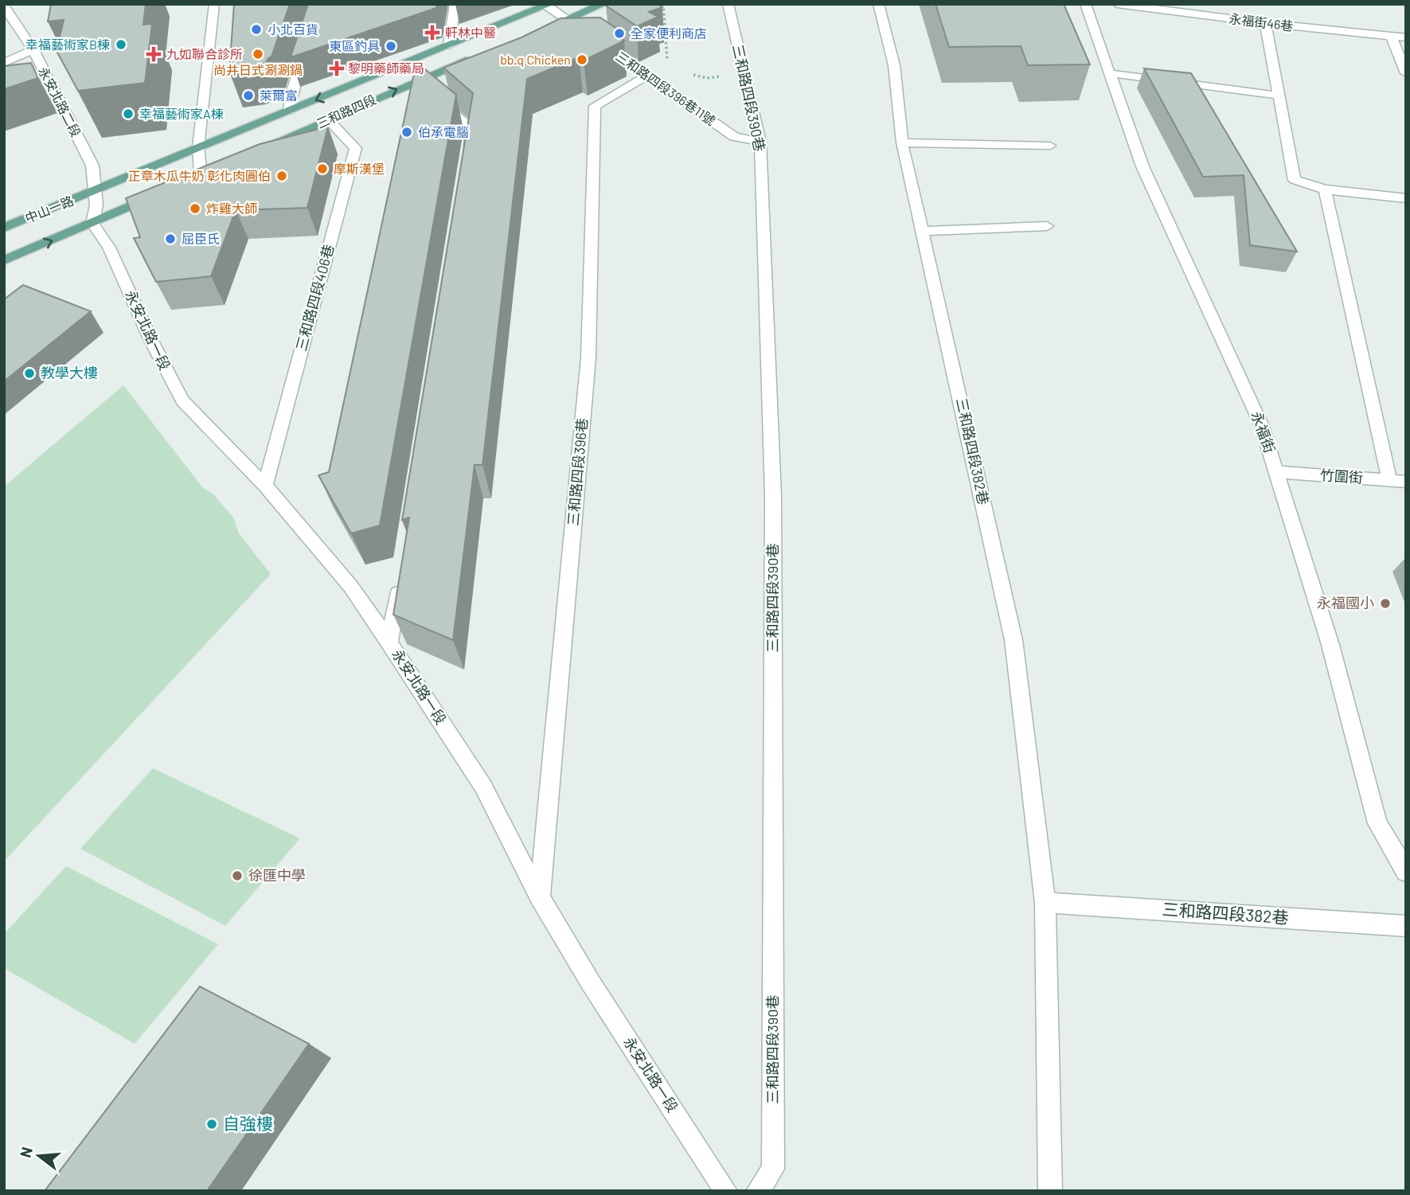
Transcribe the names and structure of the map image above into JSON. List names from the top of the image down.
{
  "streets": {
    "main road": ["三和路四段", "中山一路"],
    "street": [
      "永福街46巷",
      "三和路四段396巷11號",
      "三和路四段390巷",
      "永安北路二段",
      "三和路四段406巷",
      "永安北路一段",
      "永福街",
      "三和路四段382巷",
      "三和路四段396巷",
      "竹圍街"
    ]
  },
  "crossings": [
    ["三和路四段396巷11號", "三和路四段390巷"],
    ["三和路四段396巷11號", "三和路四段"],
    ["三和路四段396巷11號", "三和路四段396巷"],
    ["永安北路二段", "三和路四段"],
    ["永安北路二段", "中山一路"],
    ["永安北路二段", "永安北路一段"],
    ["三和路四段", "中山一路"],
    ["三和路四段", "三和路四段406巷"],
    ["三和路四段", "永安北路一段"],
    ["中山一路", "永安北路一段"],
    ["三和路四段406巷", "永安北路一段"],
    ["永安北路一段", "三和路四段396巷"],
    ["永福街", "竹圍街"]
  ],
  "places": {
    "other": [
      "小北百貨",
      "全家便利商店",
      "幸福藝術家B棟",
      "東區釣具",
      "尚井日式涮涮鍋",
      "bb.q Chicken",
      "萊爾富",
      "幸福藝術家A棟",
      "伯承電腦",
      "摩斯漢堡",
      "正章木瓜牛奶 彰化肉圓伯",
      "炸雞大師",
      "屈臣氏",
      "教學大樓",
      "永福國小",
      "徐匯中學",
      "自強樓"
    ],
    "health": ["軒林中醫", "九如聯合診所", "黎明藥師藥局"]
  },
  "north": "left"
}
